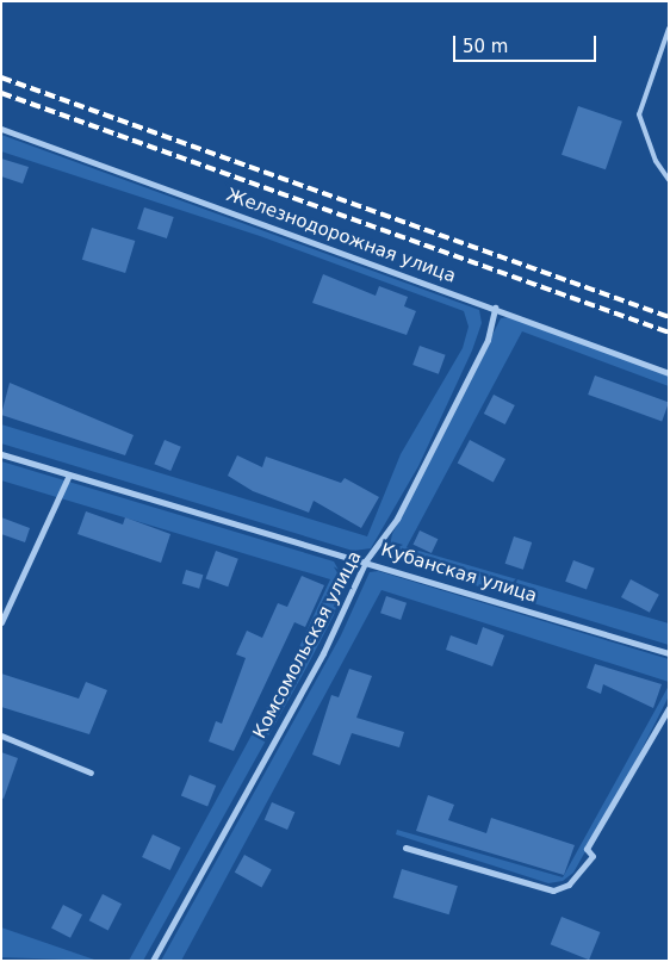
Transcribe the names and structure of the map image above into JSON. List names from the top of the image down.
{
  "streets": {
    "street": ["Железнодорожная улица", "Кубанская улица", "Комсомольская улица"]
  },
  "crossings": [
    ["Железнодорожная улица", "Комсомольская улица"],
    ["Кубанская улица", "Комсомольская улица"]
  ],
  "scale_bar": "50 m"
}
